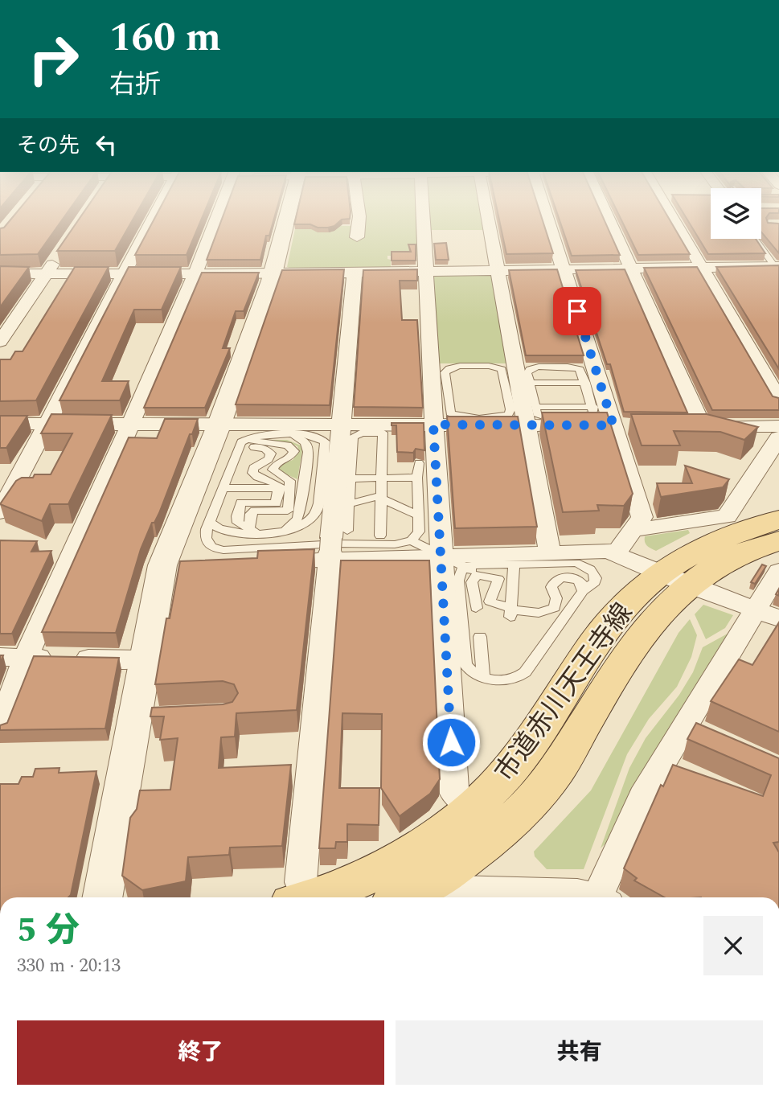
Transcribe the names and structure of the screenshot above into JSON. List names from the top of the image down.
{
  "streets": {
    "main road": ["市道赤川天王寺線"]
  },
  "page": {
    "turn": ["160 m", "右折"],
    "then": "その先",
    "heading": ["5 分", "330 m · 20:13"],
    "buttons": ["終了", "共有"]
  }
}
